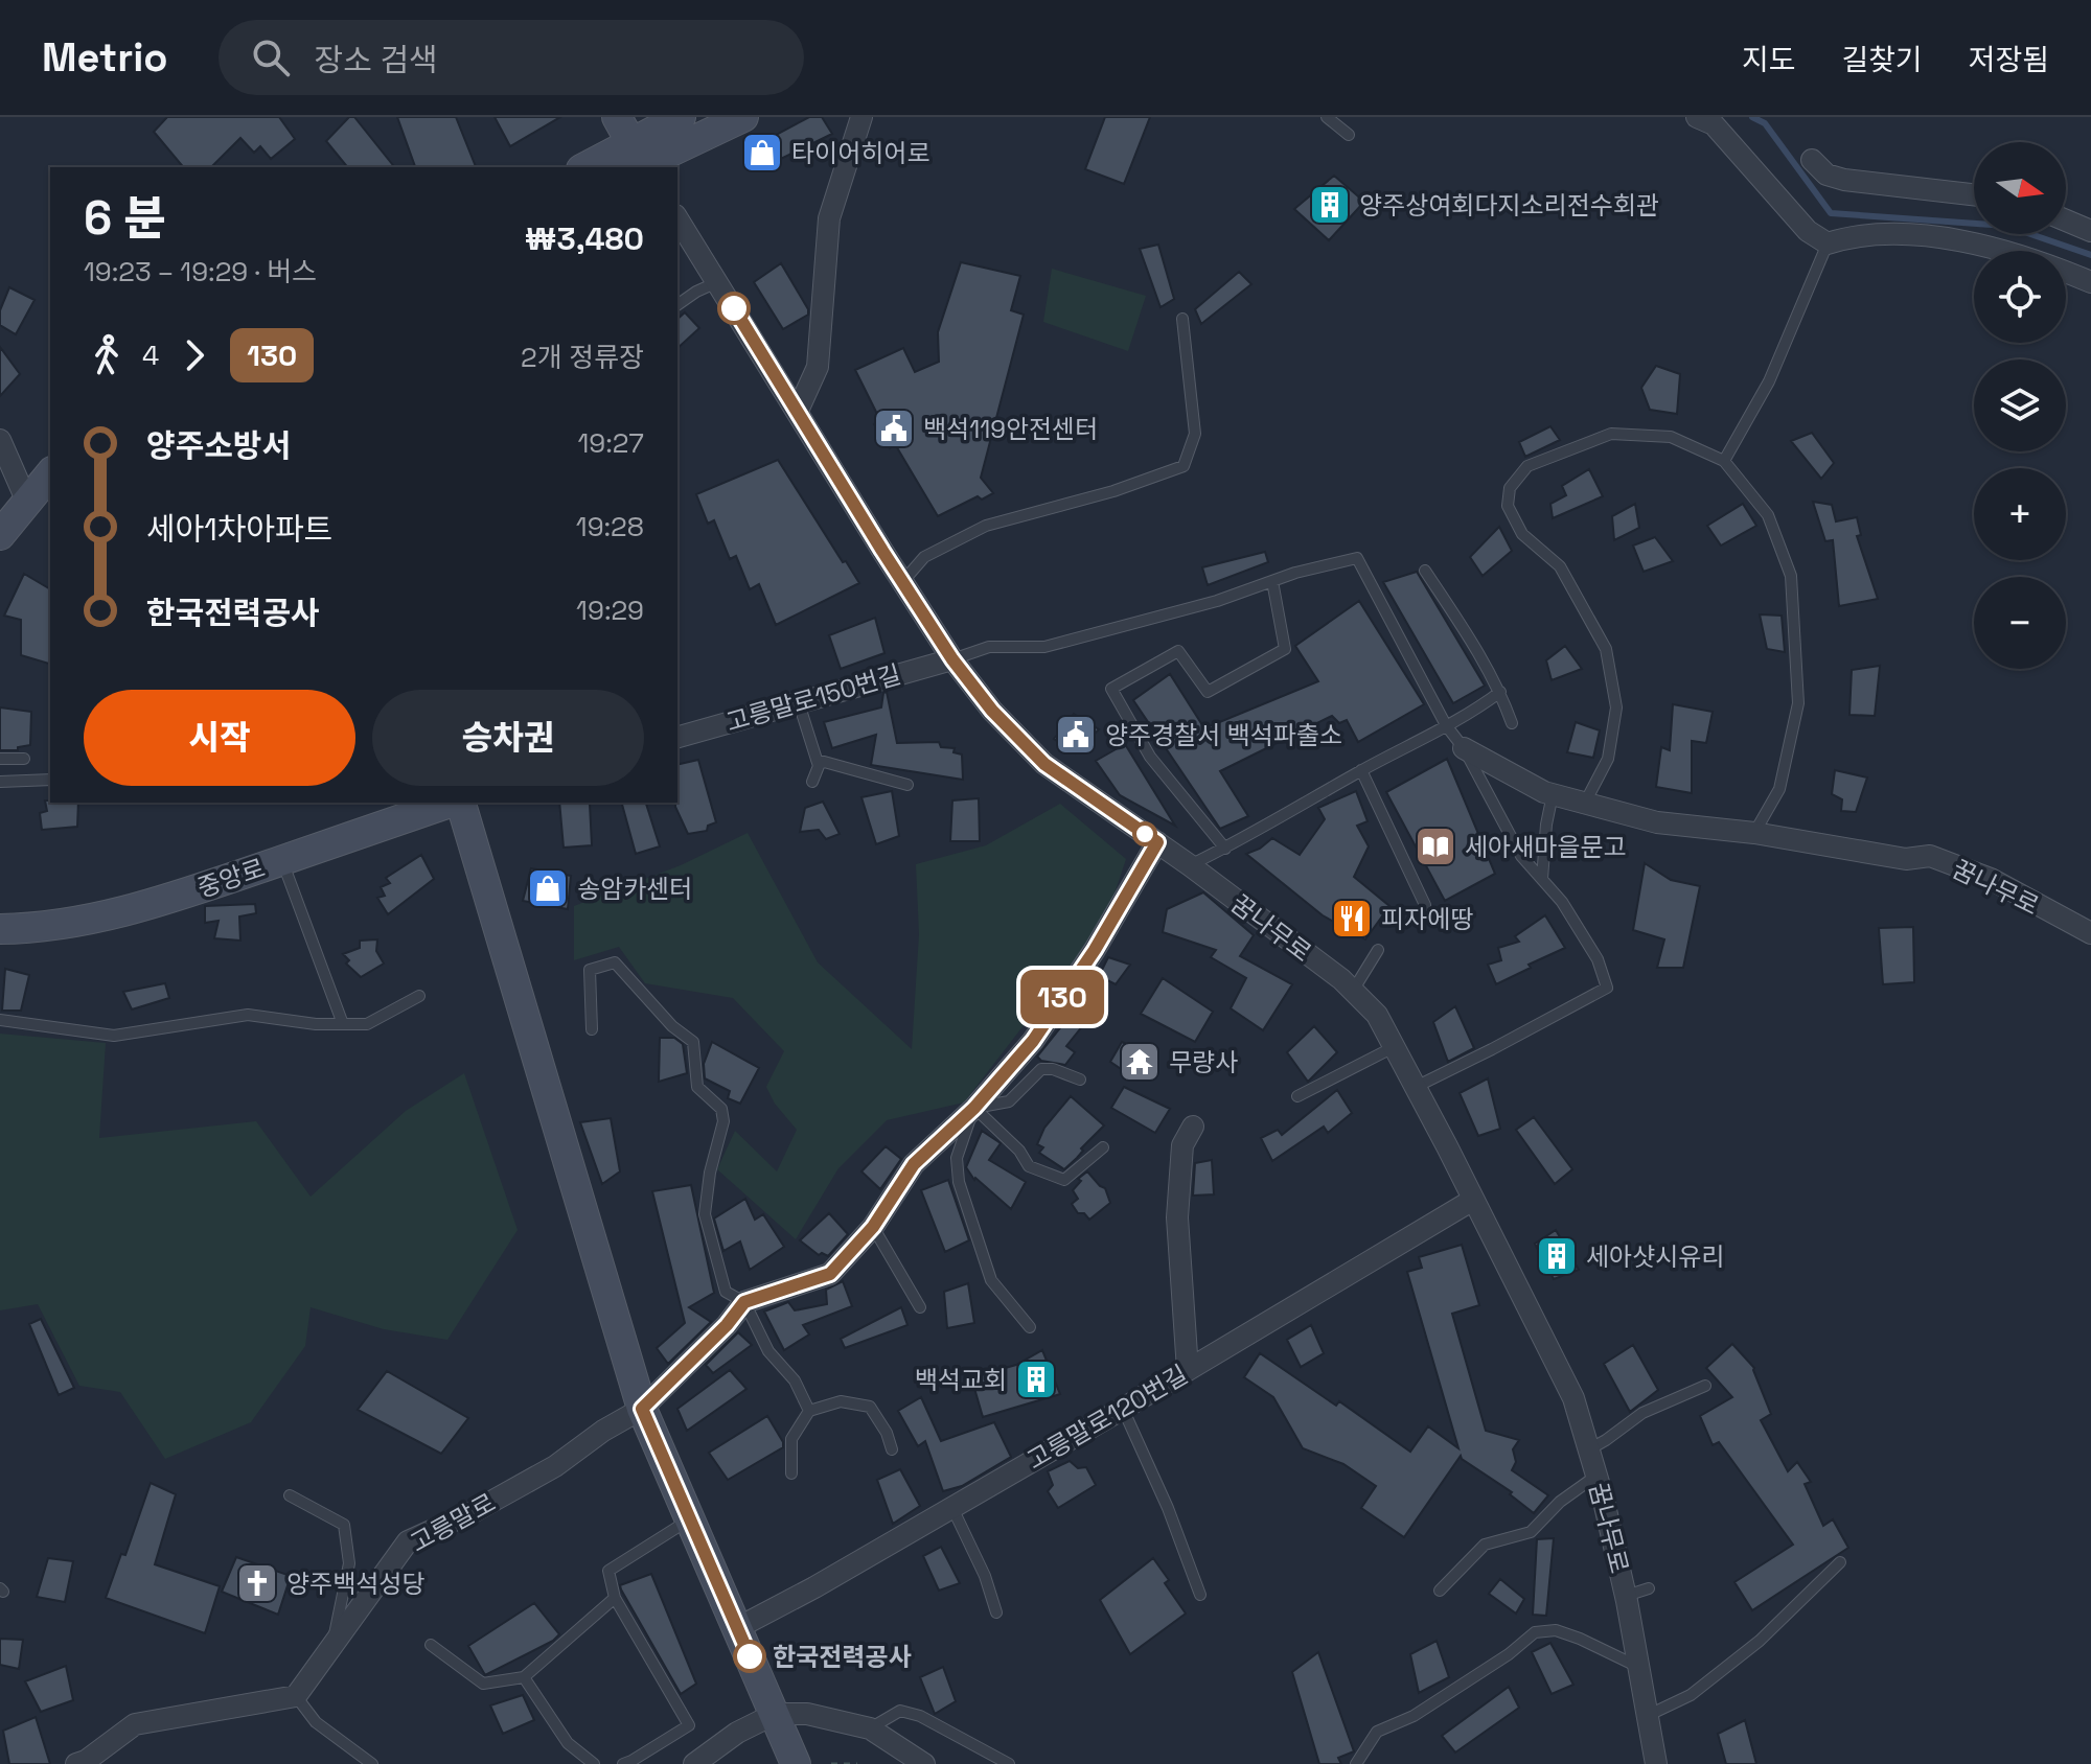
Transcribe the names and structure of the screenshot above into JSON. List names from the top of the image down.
{
  "streets": {
    "street": [
      "고릉말로150번길",
      "중앙로",
      "꿈나무로",
      "고릉말로120번길",
      "고릉말로"
    ]
  },
  "crossings": [
    ["고릉말로150번길", "꿈나무로"],
    ["꿈나무로", "고릉말로120번길"]
  ],
  "places": {
    "shop": ["타이어히어로", "송암카센터"],
    "building": ["양주상여회다지소리전수회관", "세아샷시유리", "백석교회"],
    "public building": ["백석119안전센터", "양주경찰서 백석파출소"],
    "library": ["세아새마을문고"],
    "restaurant": ["피자에땅"],
    "temple": ["무량사"],
    "church": ["양주백석성당"],
    "other": ["한국전력공사"]
  },
  "lines": ["bus line 130"],
  "north": "right",
  "page": {
    "header": "Metrio",
    "search": "장소 검색",
    "nav": ["지도", "길찾기", "저장됨"],
    "on_map": "130",
    "map_buttons": ["+", "−"],
    "heading": ["6 분", "19:23 – 19:29 · 버스", "₩3,480"],
    "legs": ["4", "130", "2개 정류장"],
    "list": [
      {
        "name": "양주소방서",
        "value": "19:27"
      },
      {
        "name": "세아1차아파트",
        "value": "19:28"
      },
      {
        "name": "한국전력공사",
        "value": "19:29"
      }
    ],
    "buttons": ["시작", "승차권"]
  }
}
